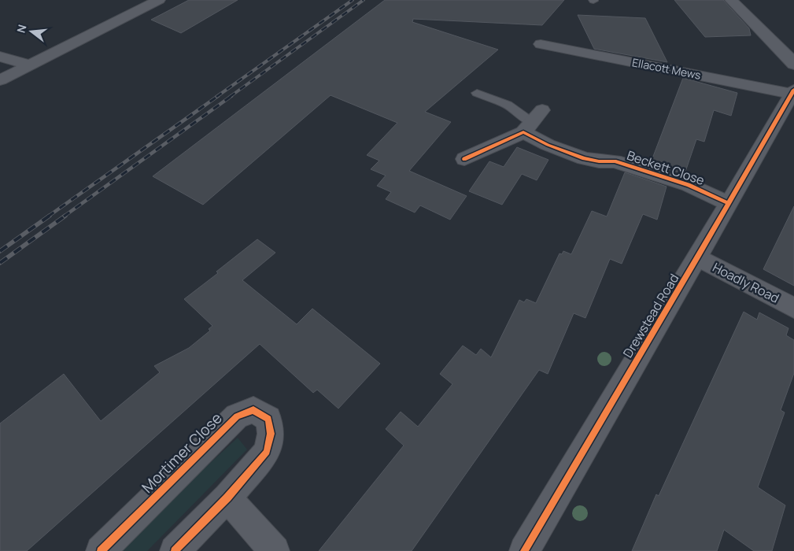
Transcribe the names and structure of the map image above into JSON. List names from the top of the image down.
{
  "streets": {
    "street": [
      "Ellacott Mews",
      "Beckett Close",
      "Hoadly Road",
      "Drewstead Road",
      "Mortimer Close"
    ]
  },
  "crossings": [
    ["Ellacott Mews", "Drewstead Road"],
    ["Beckett Close", "Drewstead Road"],
    ["Hoadly Road", "Drewstead Road"]
  ],
  "north": "left"
}
